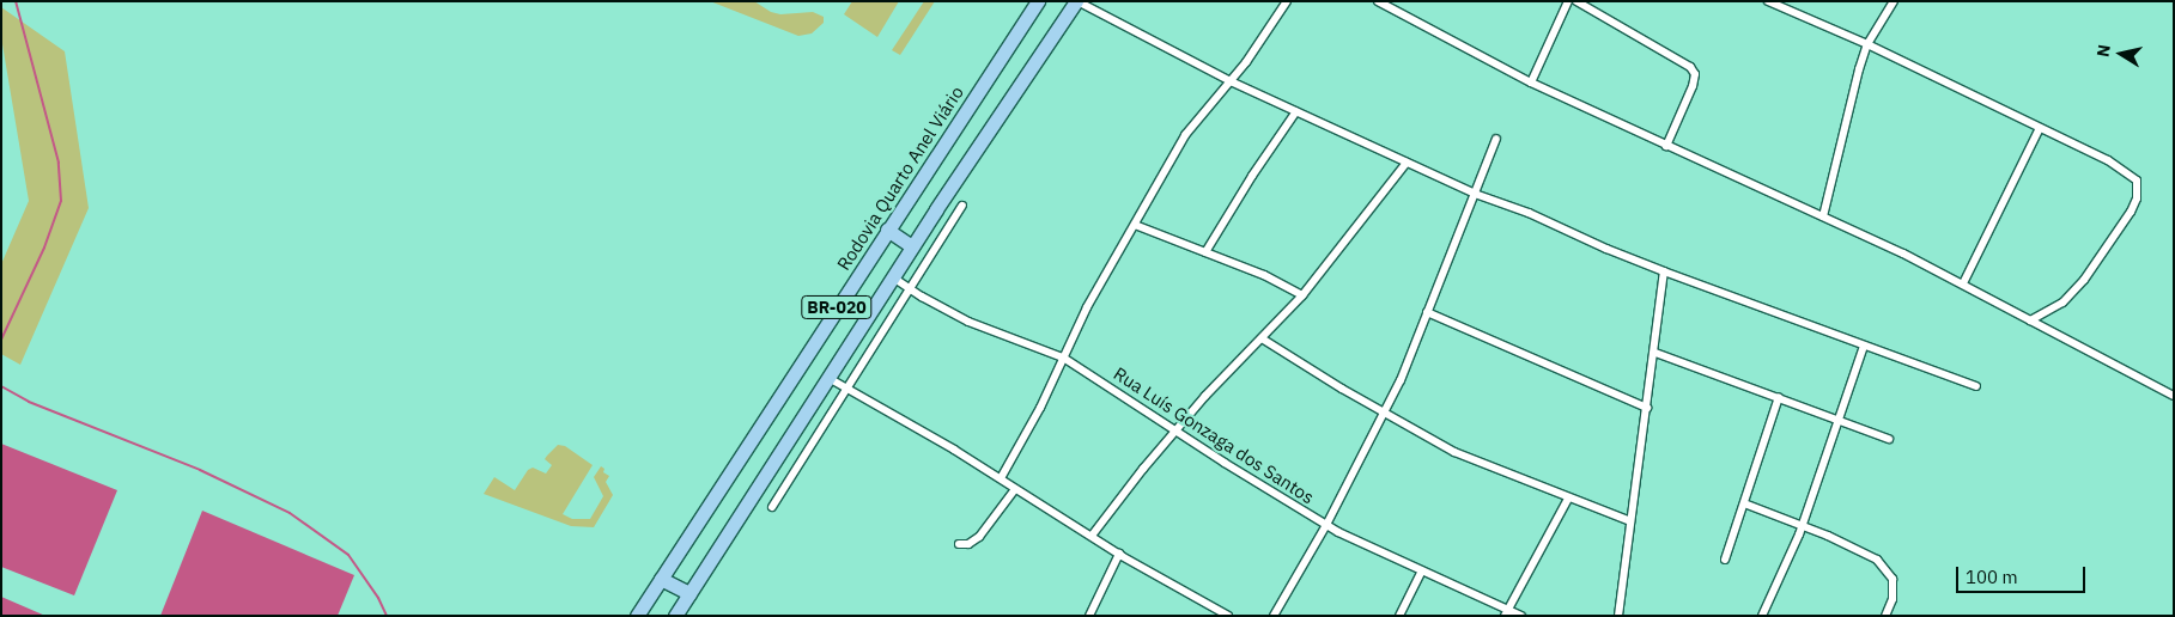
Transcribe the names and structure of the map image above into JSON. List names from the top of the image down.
{
  "streets": {
    "highway": ["Rodovia Quarto Anel Viário", "BR-020"],
    "street": ["Rua Luís Gonzaga dos Santos"]
  },
  "crossings": [
    ["BR-020", "Rua Luís Gonzaga dos Santos"]
  ],
  "scale_bar": "100 m",
  "north": "left"
}
